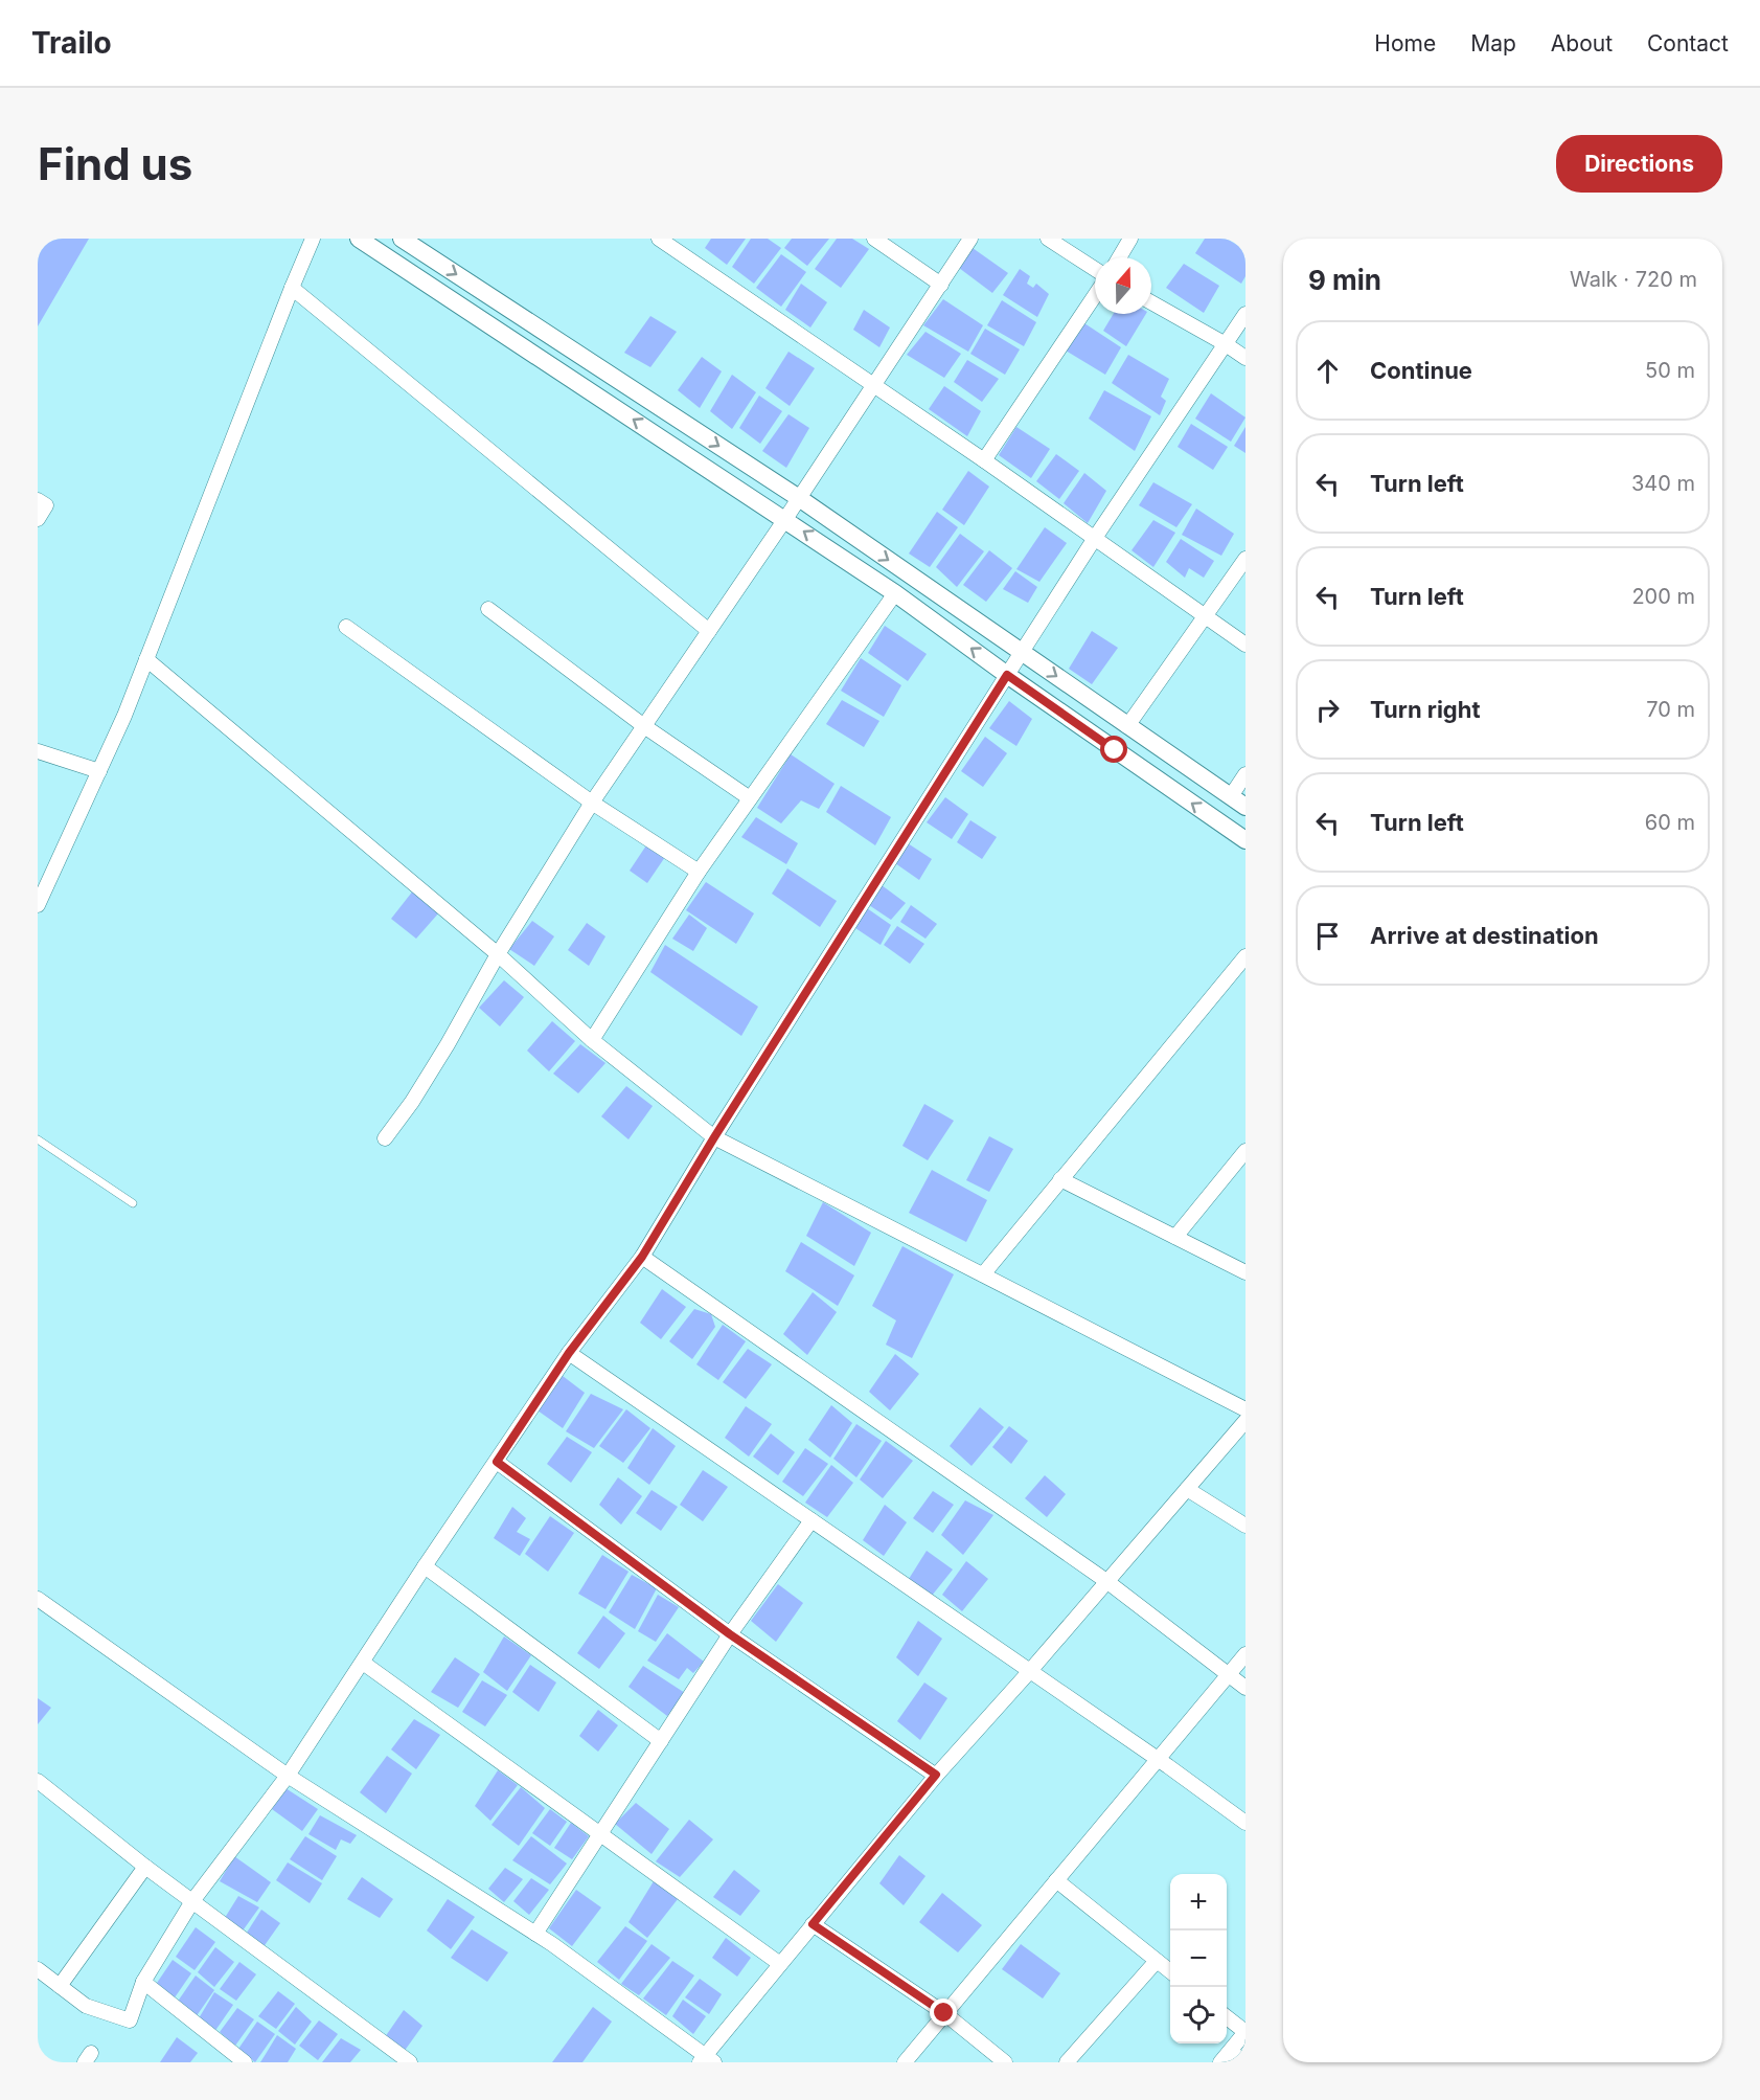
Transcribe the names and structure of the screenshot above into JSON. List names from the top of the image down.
{
  "north": "top",
  "page": {
    "header": "Trailo",
    "nav": [
      "Home",
      "Map",
      "About",
      "Contact"
    ],
    "buttons": "Directions",
    "title": "Find us",
    "heading": ["9 min", "Walk · 720 m"],
    "list": [
      ["Continue", "50 m"],
      ["Turn left", "340 m"],
      ["Turn left", "200 m"],
      ["Turn right", "70 m"],
      ["Turn left", "60 m"],
      "Arrive at destination"
    ],
    "map_buttons": ["+", "−"]
  }
}
